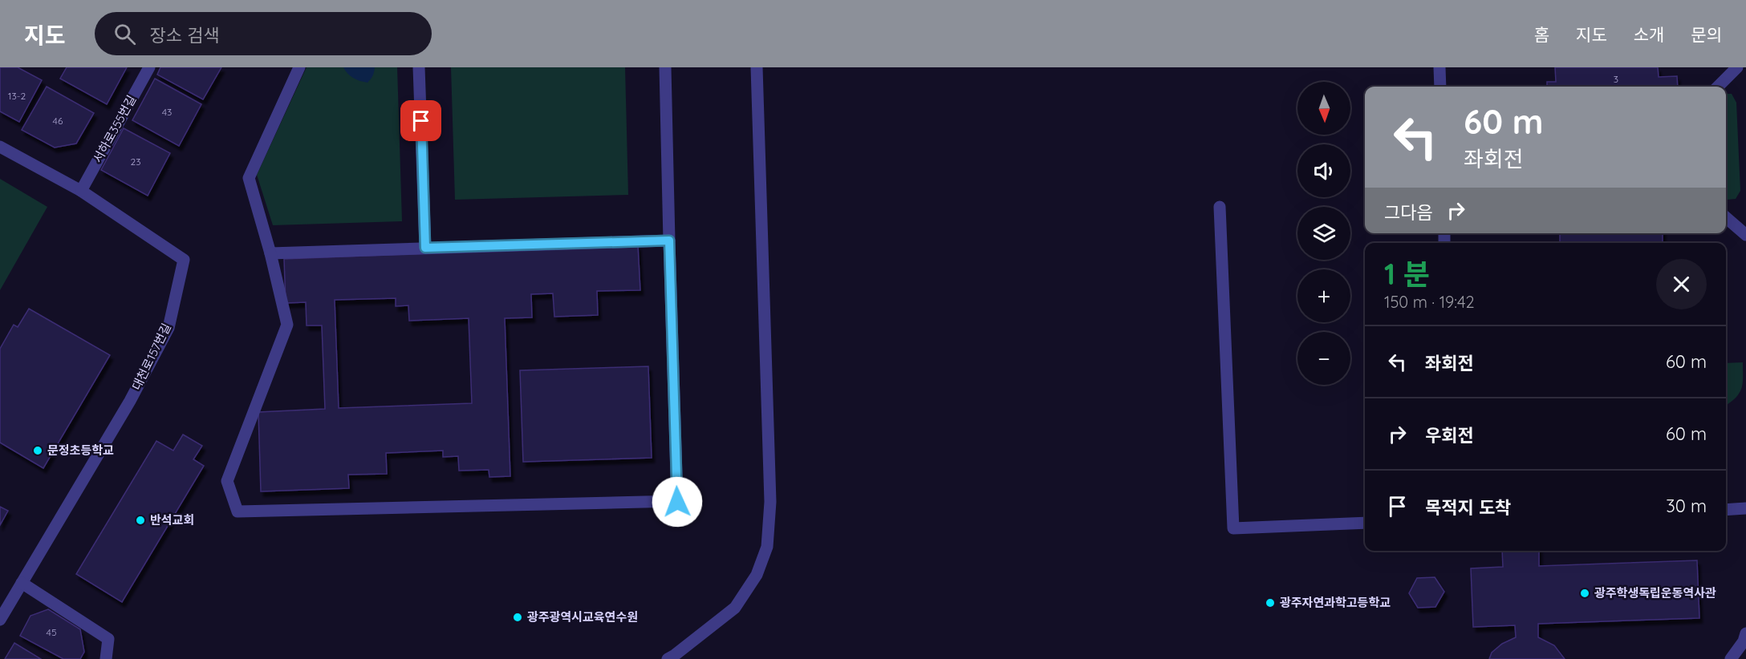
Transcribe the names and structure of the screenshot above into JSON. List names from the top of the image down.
{
  "streets": {
    "street": ["서하로355번길", "대천로157번길"]
  },
  "crossings": [
    ["서하로355번길", "대천로157번길"]
  ],
  "places": [
    "문정초등학교",
    "반석교회",
    "광주학생독립운동역사관",
    "광주자연과학고등학교",
    "광주광역시교육연수원"
  ],
  "house_numbers": [
    "3",
    "13-2",
    "43",
    "46",
    "23",
    "45"
  ],
  "north": "bottom",
  "page": {
    "header": "지도",
    "search": "장소 검색",
    "nav": [
      "홈",
      "지도",
      "소개",
      "문의"
    ],
    "map_buttons": ["+", "−"],
    "turn": ["60 m", "좌회전"],
    "then": "그다음",
    "heading": ["1 분", "150 m · 19:42"],
    "list": [
      {
        "name": "좌회전",
        "value": "60 m"
      },
      {
        "name": "우회전",
        "value": "60 m"
      },
      {
        "name": "목적지 도착",
        "value": "30 m"
      }
    ]
  }
}
